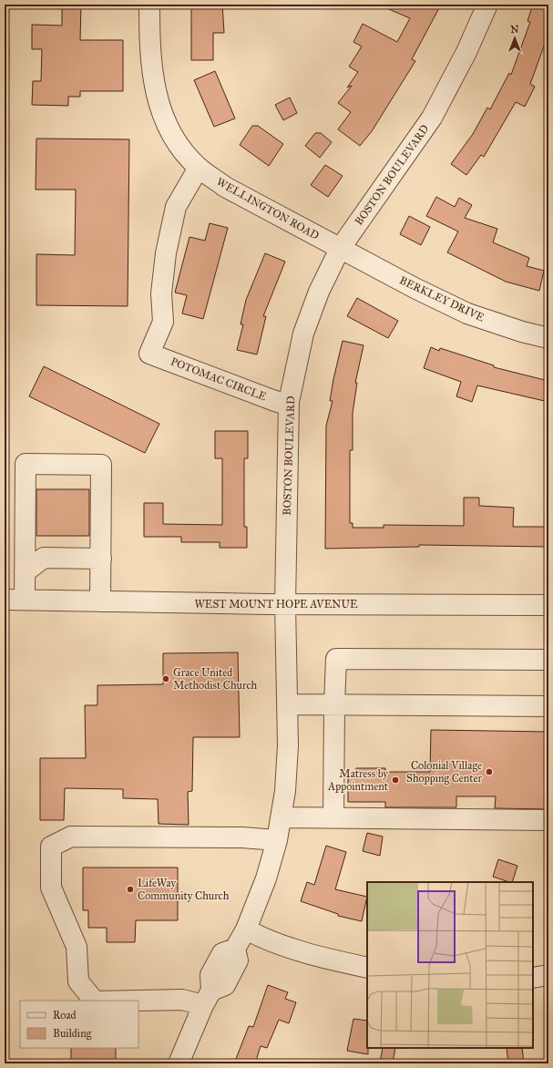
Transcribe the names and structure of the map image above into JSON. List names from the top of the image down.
{
  "streets": {
    "street": [
      "BOSTON BOULEVARD",
      "WELLINGTON ROAD",
      "BERKLEY DRIVE",
      "POTOMAC CIRCLE",
      "WEST MOUNT HOPE AVENUE"
    ]
  },
  "crossings": [
    ["BOSTON BOULEVARD", "WELLINGTON ROAD"],
    ["BOSTON BOULEVARD", "BERKLEY DRIVE"],
    ["BOSTON BOULEVARD", "POTOMAC CIRCLE"],
    ["BOSTON BOULEVARD", "WEST MOUNT HOPE AVENUE"],
    ["WELLINGTON ROAD", "BERKLEY DRIVE"],
    ["WELLINGTON ROAD", "POTOMAC CIRCLE"]
  ],
  "places": [
    "Grace United Methodist Church",
    "Colonial Village Shopping Center",
    "Matress by Appointment",
    "LifeWay Community Church"
  ],
  "legend": ["Road", "Building"],
  "north": "top"
}
